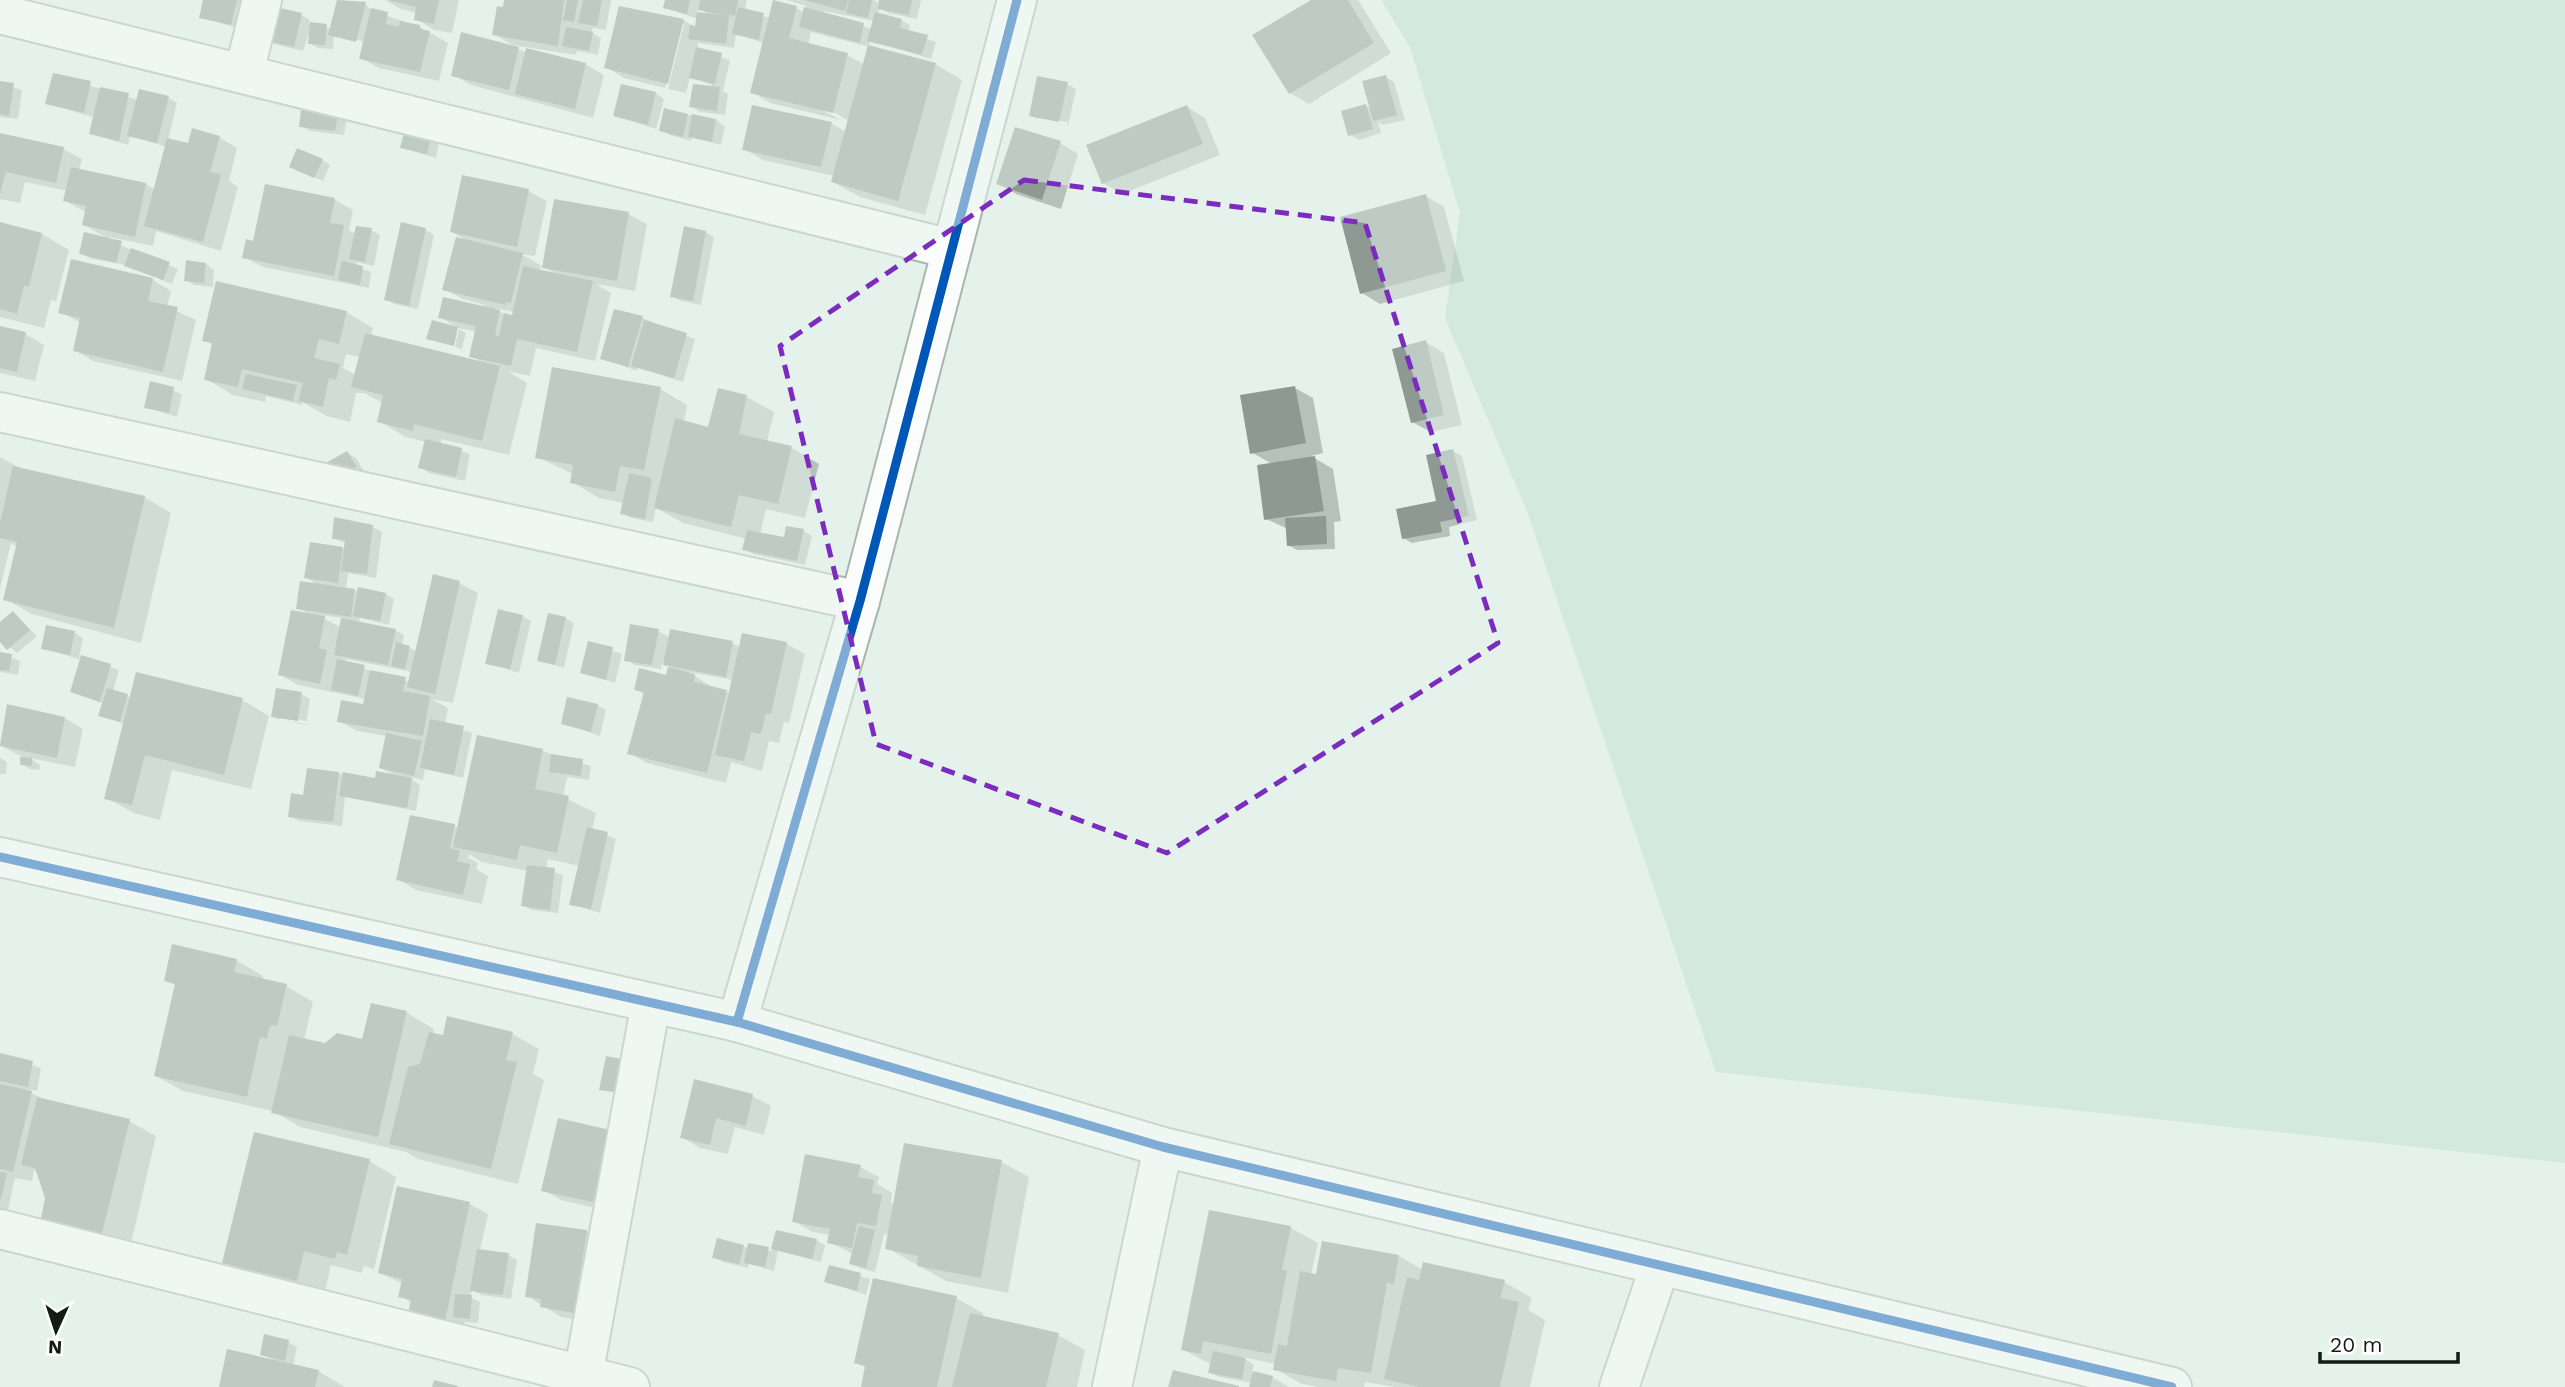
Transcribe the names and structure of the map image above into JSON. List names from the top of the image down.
{
  "scale_bar": "20 m",
  "north": "bottom"
}
